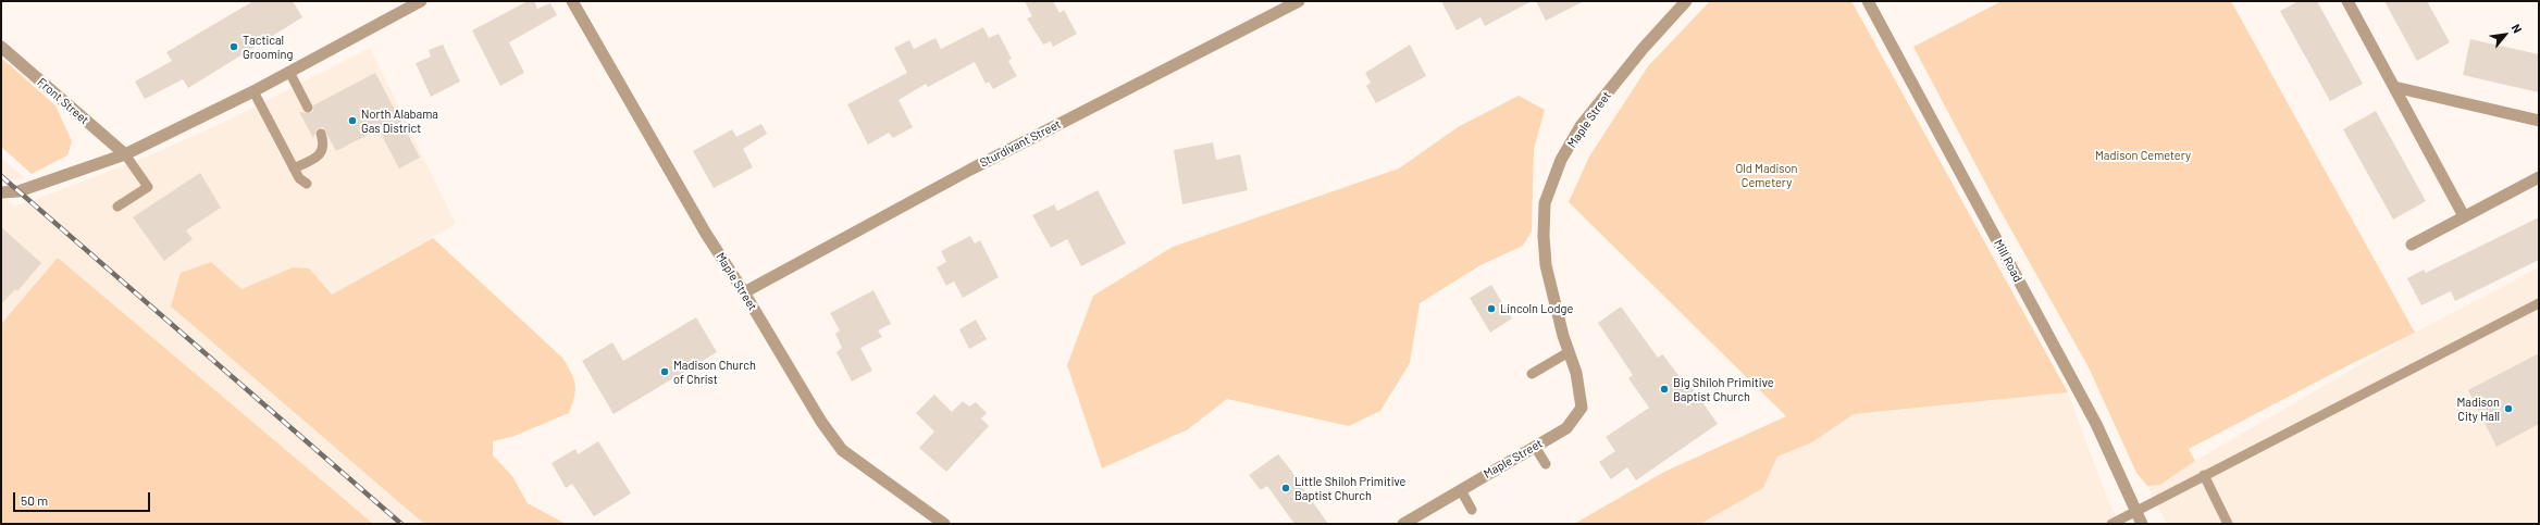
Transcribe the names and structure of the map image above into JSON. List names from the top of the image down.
{
  "streets": {
    "street": [
      "Front Street",
      "Maple Street",
      "Sturdivant Street",
      "Mill Road"
    ]
  },
  "crossings": [
    ["Maple Street", "Sturdivant Street"]
  ],
  "parks": ["Madison Cemetery", "Old Madison Cemetery"],
  "places": [
    "Tactical Grooming",
    "North Alabama Gas District",
    "Lincoln Lodge",
    "Madison Church of Christ",
    "Big Shiloh Primitive Baptist Church",
    "Madison City Hall",
    "Little Shiloh Primitive Baptist Church"
  ],
  "scale_bar": "50 m",
  "north": "top right"
}
